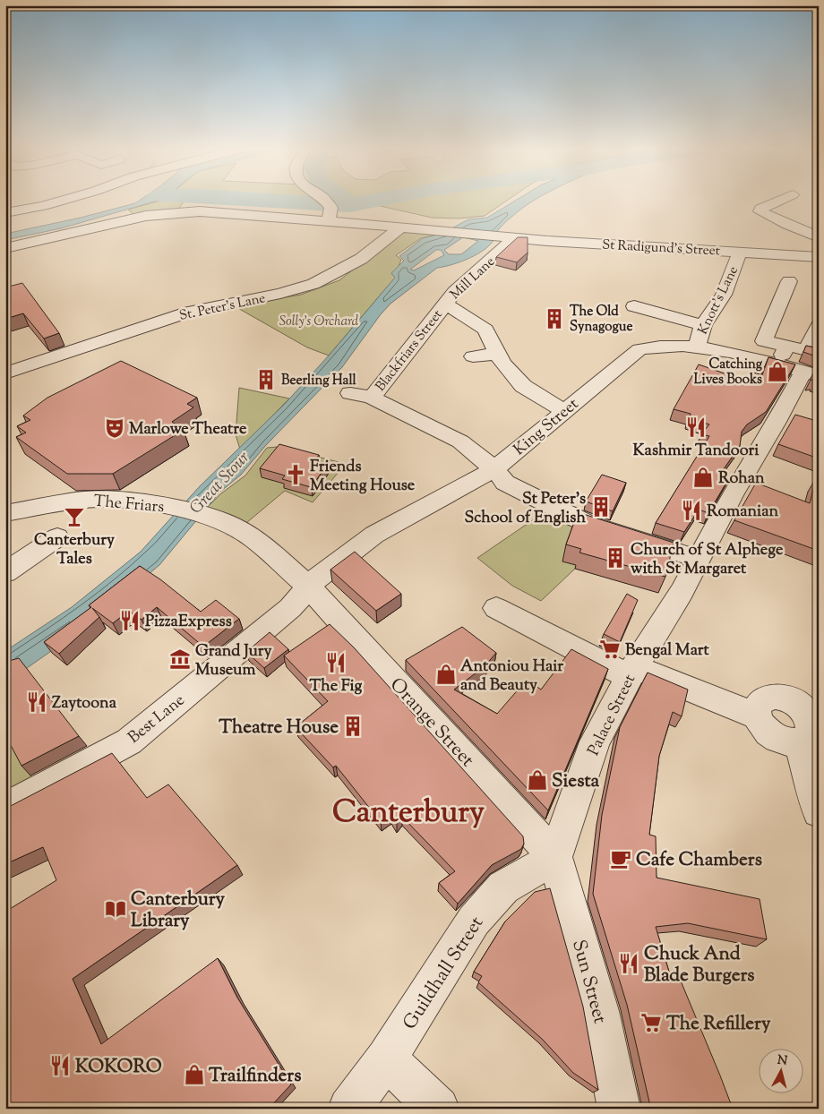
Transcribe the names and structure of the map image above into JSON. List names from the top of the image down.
{
  "streets": {
    "street": [
      "St Radigund's Street",
      "Mill Lane",
      "Knott's Lane",
      "St. Peter's Lane",
      "Blackfriars Street",
      "King Street",
      "The Friars",
      "Palace Street",
      "Best Lane",
      "Orange Street",
      "Guildhall Street",
      "Sun Street"
    ]
  },
  "crossings": [
    ["St Radigund's Street", "Mill Lane"],
    ["St Radigund's Street", "Knott's Lane"],
    ["St Radigund's Street", "St. Peter's Lane"],
    ["Mill Lane", "Blackfriars Street"],
    ["Mill Lane", "King Street"],
    ["Knott's Lane", "King Street"],
    ["King Street", "The Friars"],
    ["King Street", "Palace Street"],
    ["King Street", "Best Lane"],
    ["King Street", "Orange Street"],
    ["The Friars", "Best Lane"],
    ["The Friars", "Orange Street"],
    ["Palace Street", "Orange Street"],
    ["Palace Street", "Guildhall Street"],
    ["Palace Street", "Sun Street"],
    ["Best Lane", "Orange Street"],
    ["Orange Street", "Guildhall Street"],
    ["Orange Street", "Sun Street"],
    ["Guildhall Street", "Sun Street"]
  ],
  "districts": ["Canterbury"],
  "water": ["Great Stour"],
  "parks": ["Solly's Orchard"],
  "places": {
    "building": [
      "The Old Synagogue",
      "Beerling Hall",
      "St Peter's School of English",
      "Church of St Alphege with St Margaret",
      "Theatre House"
    ],
    "shop": [
      "Catching Lives Books",
      "Rohan",
      "Antoniou Hair and Beauty",
      "Siesta",
      "Trailfinders"
    ],
    "restaurant": [
      "Kashmir Tandoori",
      "Romanian",
      "PizzaExpress",
      "The Fig",
      "Zaytoona",
      "Chuck And Blade Burgers",
      "KOKORO"
    ],
    "theatre": ["Marlowe Theatre"],
    "church": ["Friends Meeting House"],
    "bar": ["Canterbury Tales"],
    "supermarket": ["Bengal Mart", "The Refillery"],
    "museum": ["Grand Jury Museum"],
    "cafe": ["Cafe Chambers"],
    "library": ["Canterbury Library"]
  },
  "north": "top"
}
